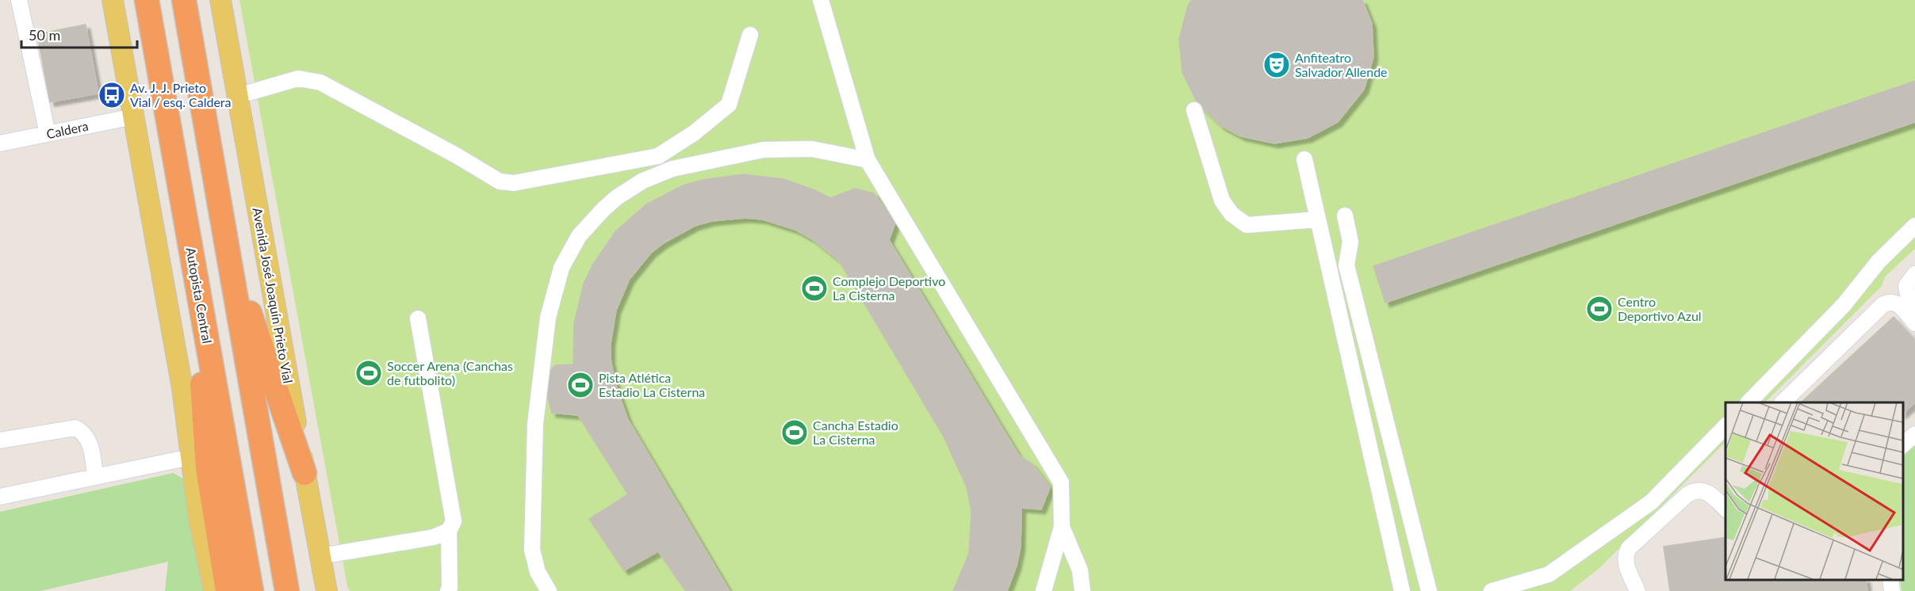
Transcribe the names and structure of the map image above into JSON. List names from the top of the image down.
{
  "streets": {
    "highway": ["Autopista Central"],
    "main road": ["Avenida José Joaquín Prieto Vial"],
    "street": ["Caldera"]
  },
  "places": {
    "theatre": ["Anfiteatro Salvador Allende"],
    "bus stop": ["Av. J. J. Prieto Vial / esq. Caldera"],
    "sports": [
      "Complejo Deportivo La Cisterna",
      "Centro Deportivo Azul",
      "Soccer Arena (Canchas de futbolito)",
      "Pista Atlética Estadio La Cisterna",
      "Cancha Estadio La Cisterna"
    ]
  },
  "scale_bar": "50 m"
}
